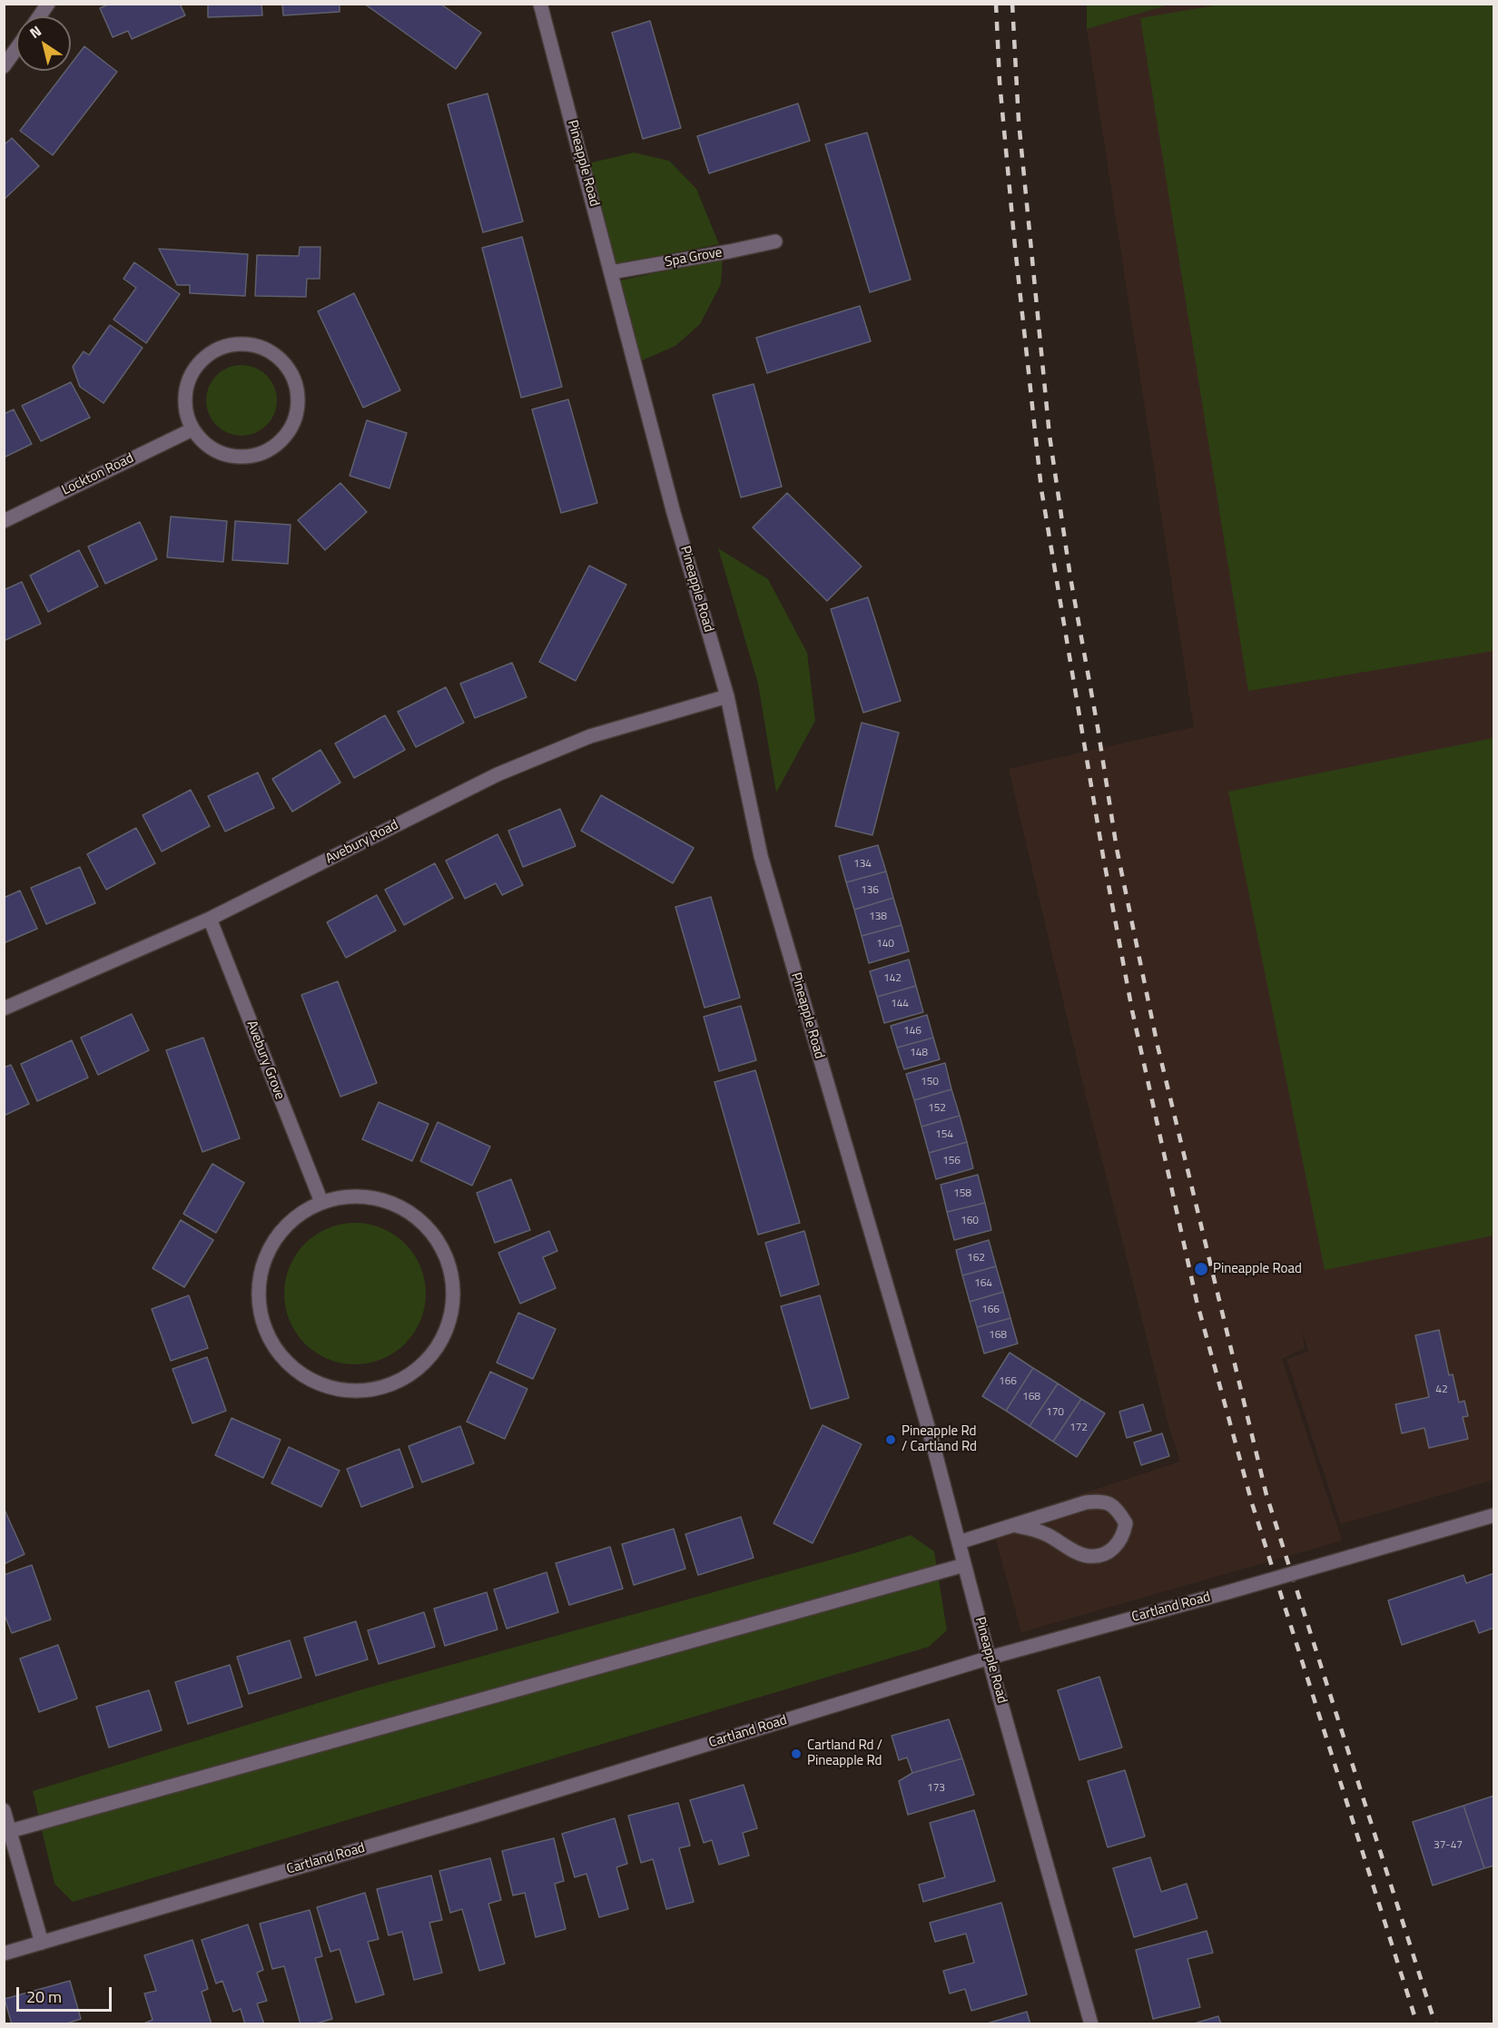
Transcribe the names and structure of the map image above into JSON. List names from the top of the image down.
{
  "streets": {
    "street": [
      "Pineapple Road",
      "Spa Grove",
      "Lockton Road",
      "Avebury Road",
      "Avebury Grove",
      "Cartland Road"
    ]
  },
  "crossings": [
    ["Pineapple Road", "Spa Grove"],
    ["Pineapple Road", "Avebury Road"],
    ["Pineapple Road", "Cartland Road"],
    ["Avebury Road", "Avebury Grove"]
  ],
  "places": ["Pineapple Road", "Pineapple Rd / Cartland Rd", "Cartland Rd / Pineapple Rd"],
  "house_numbers": [
    "134",
    "136",
    "138",
    "140",
    "142",
    "144",
    "146",
    "148",
    "150",
    "152",
    "154",
    "156",
    "158",
    "160",
    "162",
    "164",
    "166",
    "168",
    "166",
    "42",
    "168",
    "170",
    "172",
    "173",
    "37-47"
  ],
  "scale_bar": "20 m",
  "north": "top left"
}
